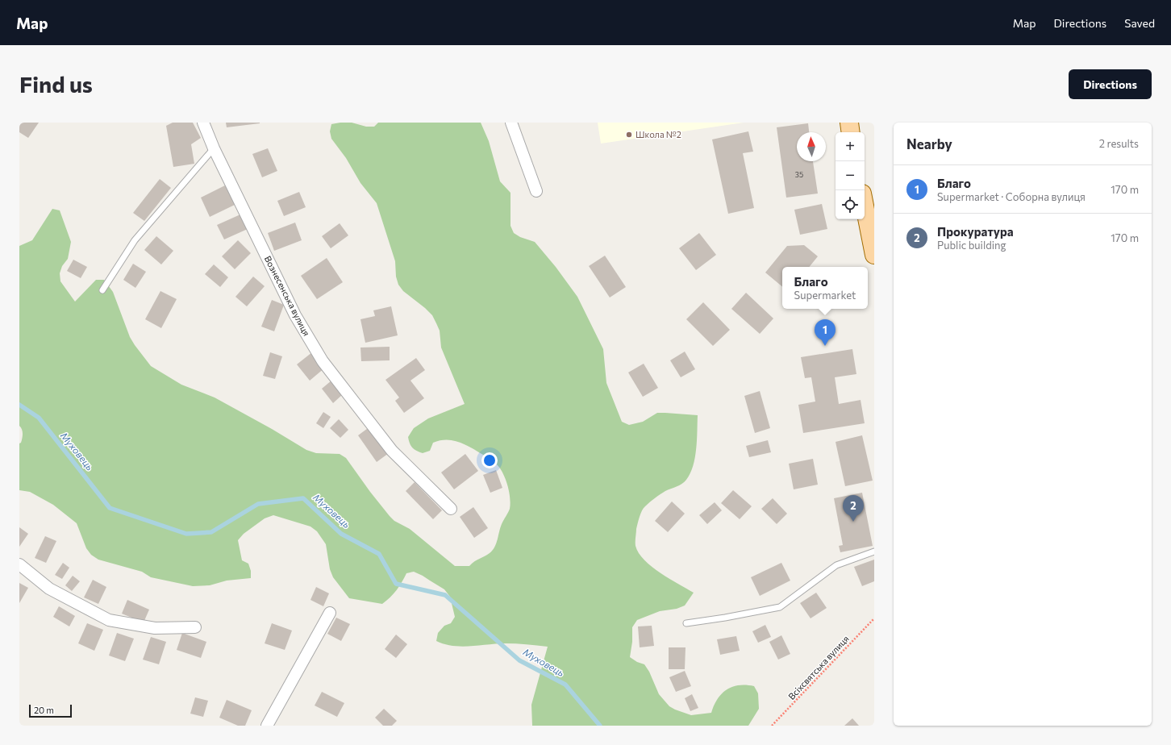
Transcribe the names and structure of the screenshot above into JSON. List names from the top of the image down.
{
  "streets": {
    "street": ["Вознесенська вулиця"],
    "path": ["Всіхсвятська вулиця"]
  },
  "water": ["Муховець"],
  "places": ["Школа №2"],
  "house_numbers": ["35"],
  "scale_bar": "20 m",
  "north": "top",
  "page": {
    "header": "Map",
    "nav": ["Map", "Directions", "Saved"],
    "buttons": "Directions",
    "title": "Find us",
    "heading": ["Nearby", "2 results"],
    "map_buttons": ["+", "−"],
    "list": [
      {
        "mark": "1",
        "name": "Благо",
        "note": "Supermarket · Соборна вулиця",
        "value": "170 m"
      },
      {
        "mark": "2",
        "name": "Прокуратура",
        "note": "Public building",
        "value": "170 m"
      }
    ],
    "popup": ["Благо", "Supermarket"],
    "pins": ["1", "2"],
    "scale": "20 m"
  }
}
